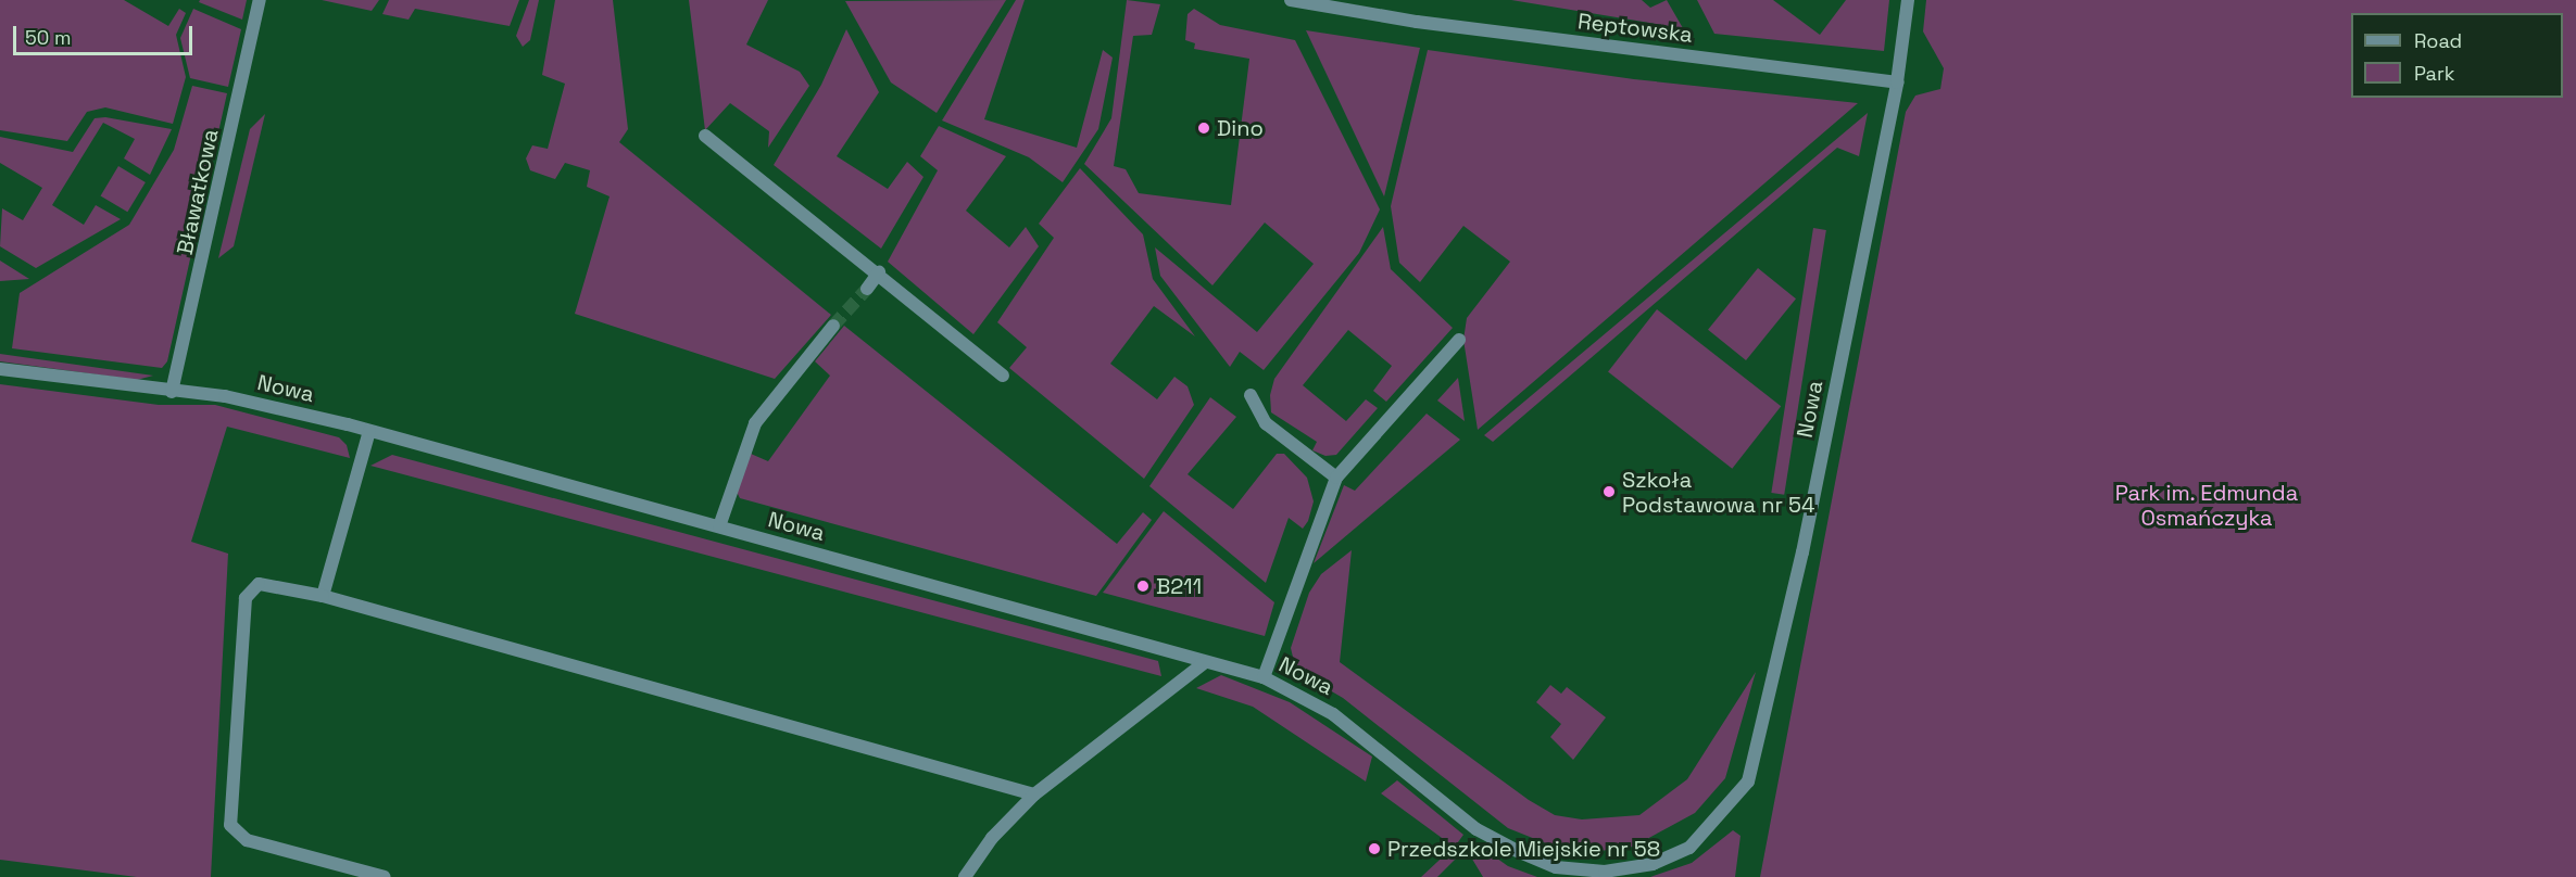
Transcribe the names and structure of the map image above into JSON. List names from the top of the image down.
{
  "streets": {
    "street": ["Reptowska", "Bławatkowa", "Nowa"]
  },
  "crossings": [
    ["Reptowska", "Nowa"],
    ["Bławatkowa", "Nowa"]
  ],
  "parks": ["Park im. Edmunda Osmańczyka"],
  "places": [
    "Dino",
    "Szkoła Podstawowa nr 54",
    "B211",
    "Przedszkole Miejskie nr 58"
  ],
  "legend": ["Road", "Park"],
  "scale_bar": "50 m"
}
